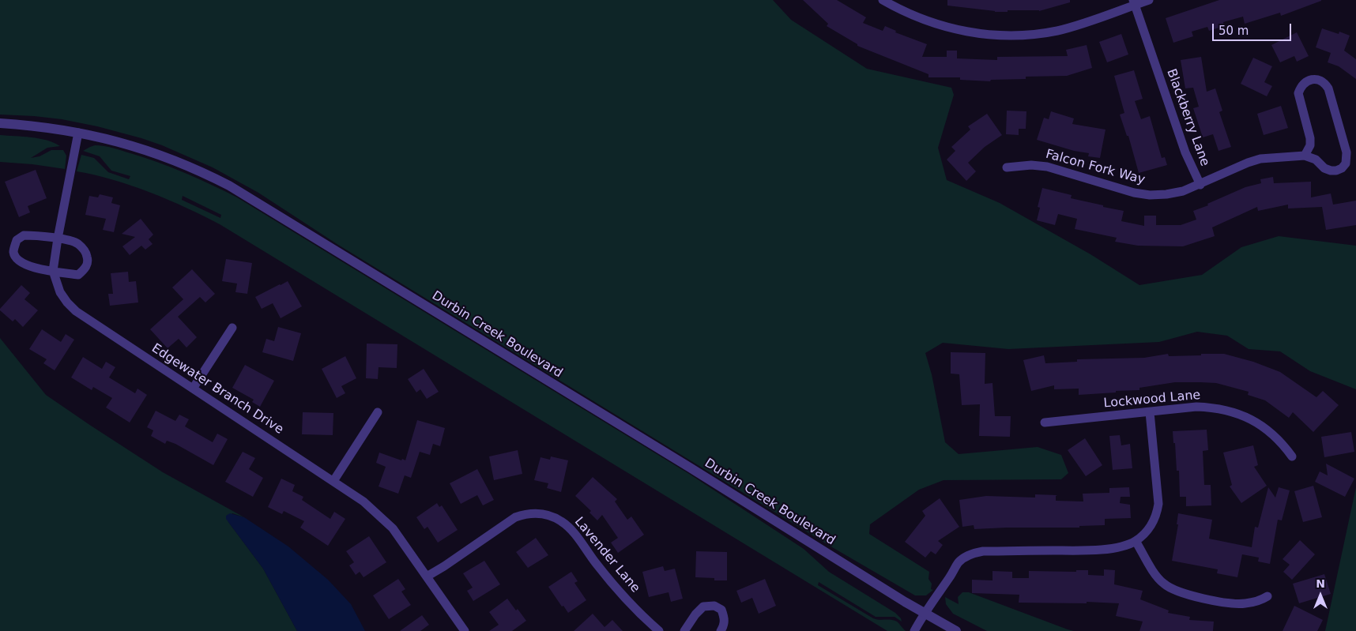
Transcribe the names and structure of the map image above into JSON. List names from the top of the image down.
{
  "streets": {
    "street": [
      "Blackberry Lane",
      "Falcon Fork Way",
      "Durbin Creek Boulevard",
      "Edgewater Branch Drive",
      "Lockwood Lane",
      "Lavender Lane"
    ]
  },
  "crossings": [
    ["Blackberry Lane", "Falcon Fork Way"],
    ["Durbin Creek Boulevard", "Edgewater Branch Drive"],
    ["Edgewater Branch Drive", "Lavender Lane"]
  ],
  "scale_bar": "50 m",
  "north": "top"
}
